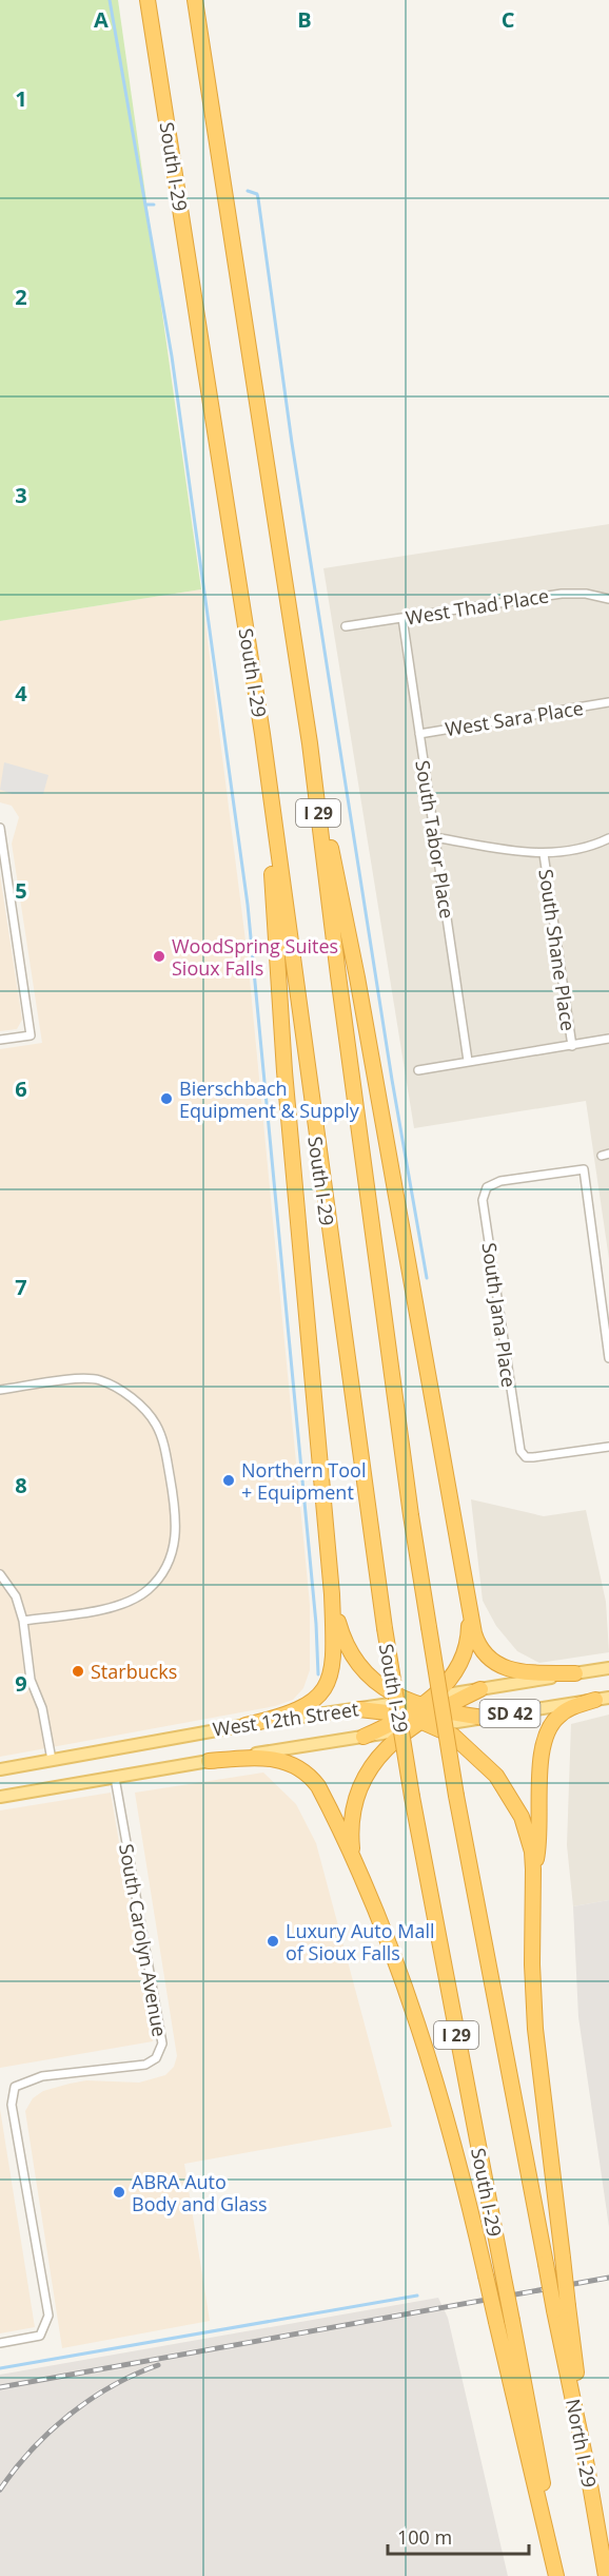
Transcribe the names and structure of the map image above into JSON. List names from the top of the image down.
{
  "streets": {
    "highway": ["South I-29", "I 29", "North I-29"],
    "main road": ["SD 42", "West 12th Street"],
    "street": [
      "West Thad Place",
      "West Sara Place",
      "South Tabor Place",
      "South Shane Place",
      "South Jana Place",
      "South Carolyn Avenue"
    ]
  },
  "crossings": [
    ["West Thad Place", "South Tabor Place"],
    ["West Sara Place", "South Tabor Place"],
    ["I 29", "North I-29"],
    ["West 12th Street", "South Carolyn Avenue"]
  ],
  "places": [
    "WoodSpring Suites Sioux Falls",
    "Bierschbach Equipment & Supply",
    "Northern Tool + Equipment",
    "Starbucks",
    "Luxury Auto Mall of Sioux Falls",
    "ABRA Auto Body and Glass"
  ],
  "scale_bar": "100 m",
  "grid": {
    "columns": ["A", "B", "C"],
    "rows": [
      "1",
      "2",
      "3",
      "4",
      "5",
      "6",
      "7",
      "8",
      "9"
    ]
  }
}
